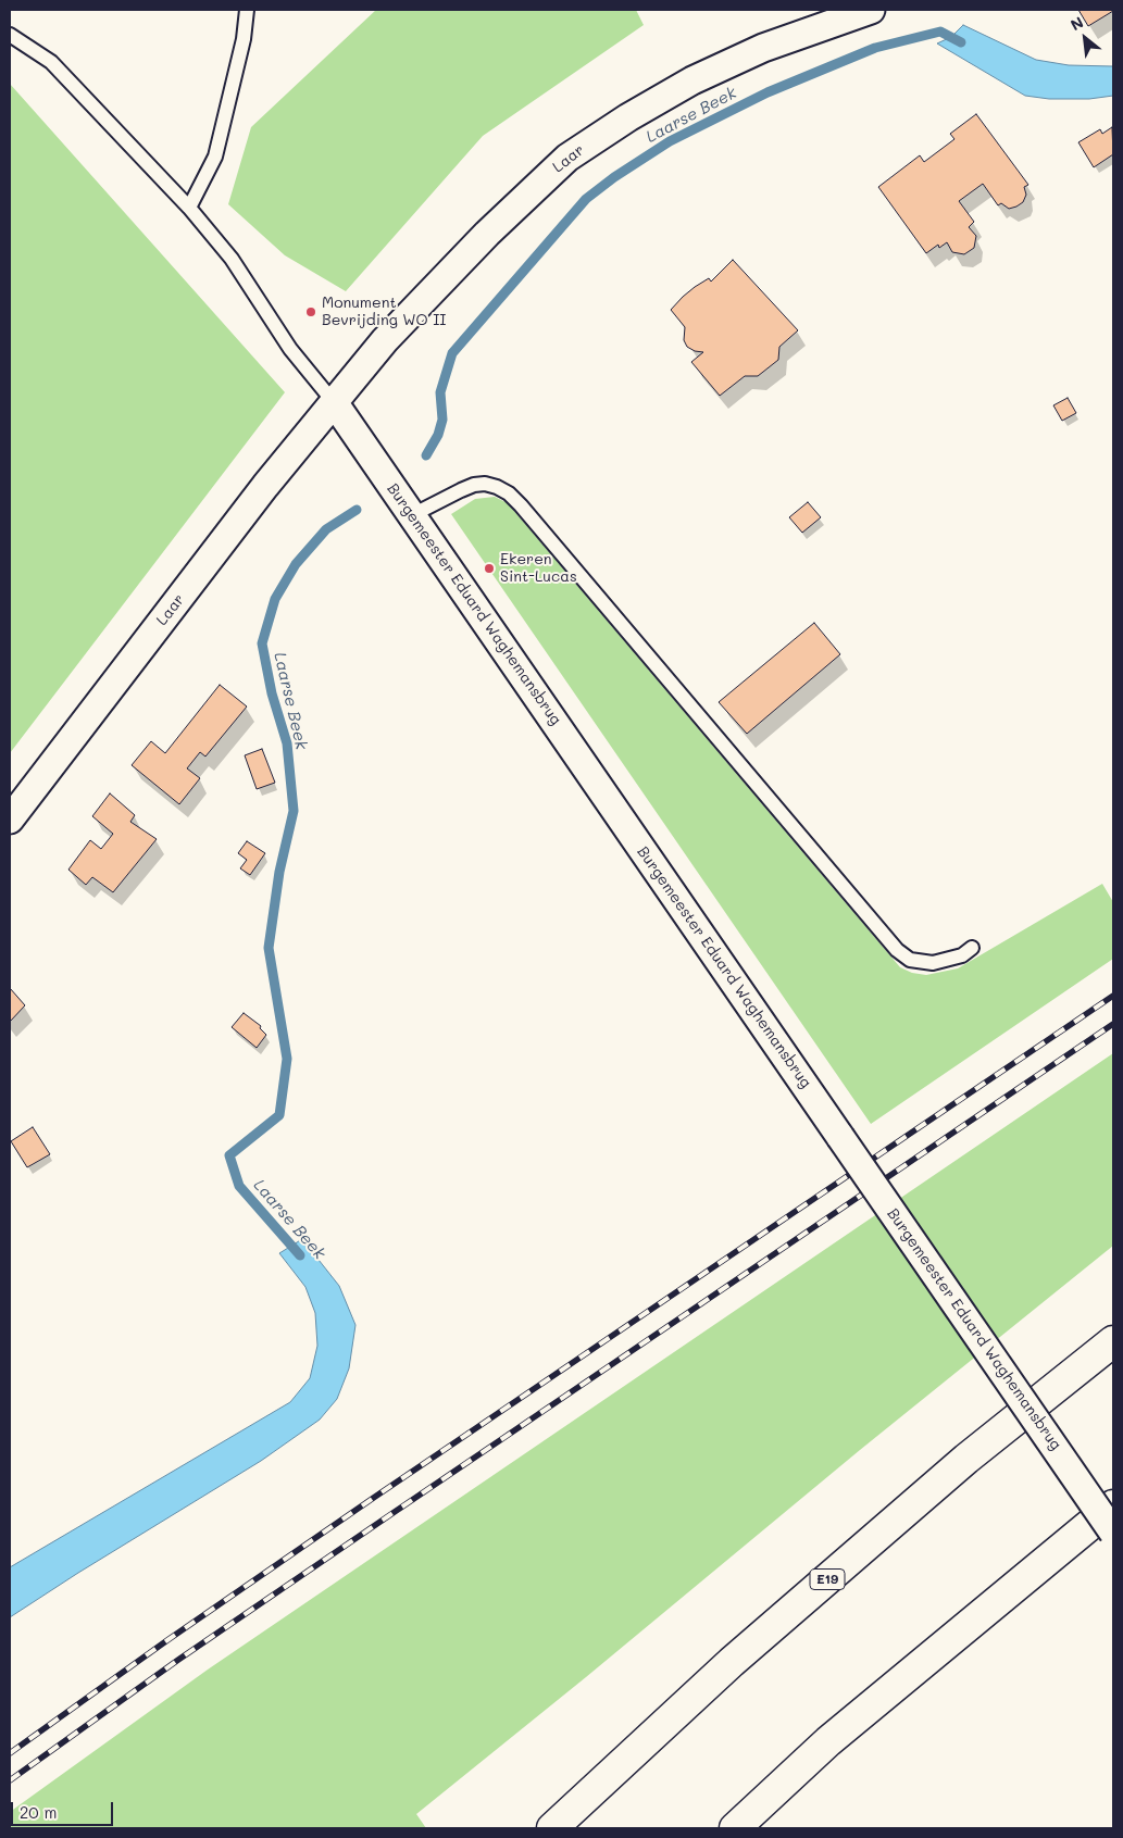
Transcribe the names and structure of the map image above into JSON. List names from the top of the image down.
{
  "streets": {
    "highway": ["E19"],
    "street": ["Laar", "Burgemeester Eduard Waghemansbrug"]
  },
  "crossings": [
    ["Laar", "Burgemeester Eduard Waghemansbrug"]
  ],
  "water": ["Laarse Beek"],
  "places": ["Monument Bevrijding WO II", "Ekeren Sint-Lucas"],
  "scale_bar": "20 m",
  "north": "top left"
}
